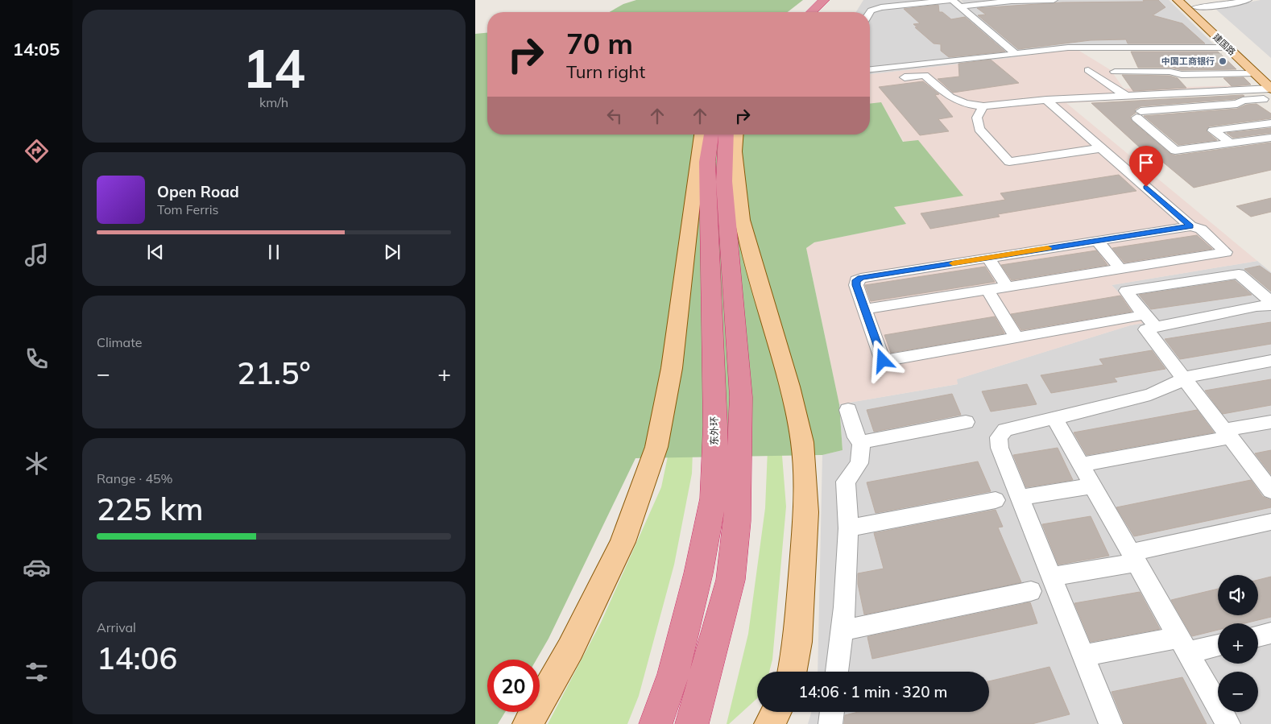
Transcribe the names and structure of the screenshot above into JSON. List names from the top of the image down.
{
  "streets": {
    "highway": ["东外环"],
    "main road": ["建国路"]
  },
  "places": ["中国工商银行"],
  "page": {
    "tabs": "14:05",
    "tile": [
      ["14", "km/h"],
      "Climate",
      ["Range · 45%", "225 km"],
      ["Arrival", "14:06"]
    ],
    "turn": ["70 m", "Turn right"],
    "song": ["Open Road", "Tom Ferris"],
    "heat": ["−", "21.5°", "+"],
    "map_buttons": ["+", "−"],
    "limit": "20",
    "trip": "14:06 · 1 min · 320 m"
  }
}
